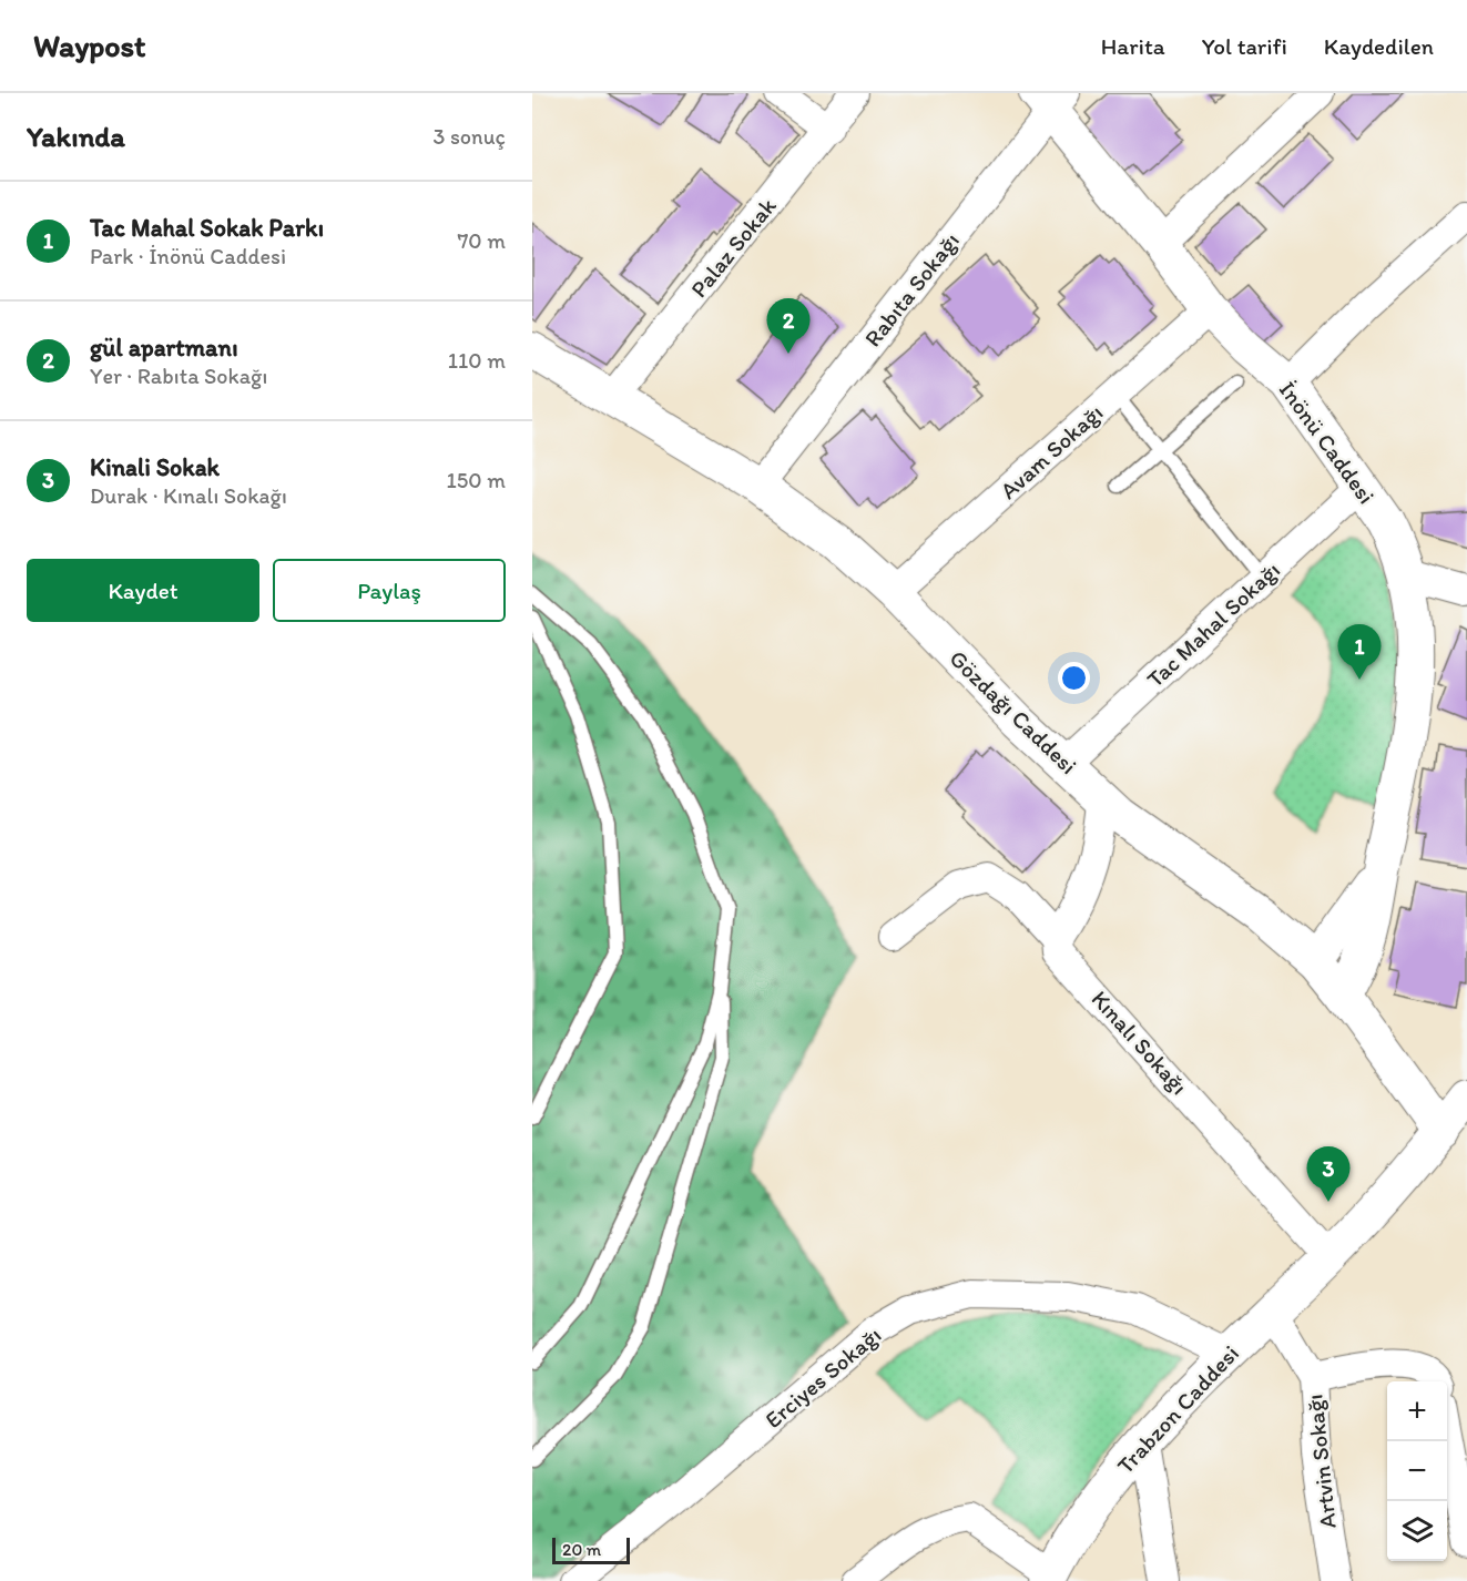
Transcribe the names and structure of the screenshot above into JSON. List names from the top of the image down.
{
  "streets": {
    "street": [
      "Palaz Sokak",
      "Rabıta Sokağı",
      "İnönü Caddesi",
      "Avam Sokağı",
      "Tac Mahal Sokağı",
      "Gözdağı Caddesi",
      "Kınalı Sokağı",
      "Erciyes Sokağı",
      "Trabzon Caddesi",
      "Artvin Sokağı"
    ]
  },
  "crossings": [
    ["Palaz Sokak", "Gözdağı Caddesi"],
    ["Rabıta Sokağı", "İnönü Caddesi"],
    ["Rabıta Sokağı", "Gözdağı Caddesi"],
    ["İnönü Caddesi", "Avam Sokağı"],
    ["İnönü Caddesi", "Tac Mahal Sokağı"],
    ["İnönü Caddesi", "Gözdağı Caddesi"],
    ["Avam Sokağı", "Gözdağı Caddesi"],
    ["Tac Mahal Sokağı", "Gözdağı Caddesi"],
    ["Gözdağı Caddesi", "Trabzon Caddesi"],
    ["Kınalı Sokağı", "Trabzon Caddesi"],
    ["Erciyes Sokağı", "Trabzon Caddesi"],
    ["Trabzon Caddesi", "Artvin Sokağı"]
  ],
  "scale_bar": "20 m",
  "page": {
    "header": "Waypost",
    "nav": ["Harita", "Yol tarifi", "Kaydedilen"],
    "heading": ["Yakında", "3 sonuç"],
    "list": [
      {
        "mark": "1",
        "name": "Tac Mahal Sokak Parkı",
        "note": "Park · İnönü Caddesi",
        "value": "70 m"
      },
      {
        "mark": "2",
        "name": "gül apartmanı",
        "note": "Yer · Rabıta Sokağı",
        "value": "110 m"
      },
      {
        "mark": "3",
        "name": "Kinali Sokak",
        "note": "Durak · Kınalı Sokağı",
        "value": "150 m"
      }
    ],
    "pins": ["2", "1", "3"],
    "buttons": ["Kaydet", "Paylaş"],
    "map_buttons": ["+", "−"],
    "scale": "20 m"
  }
}
